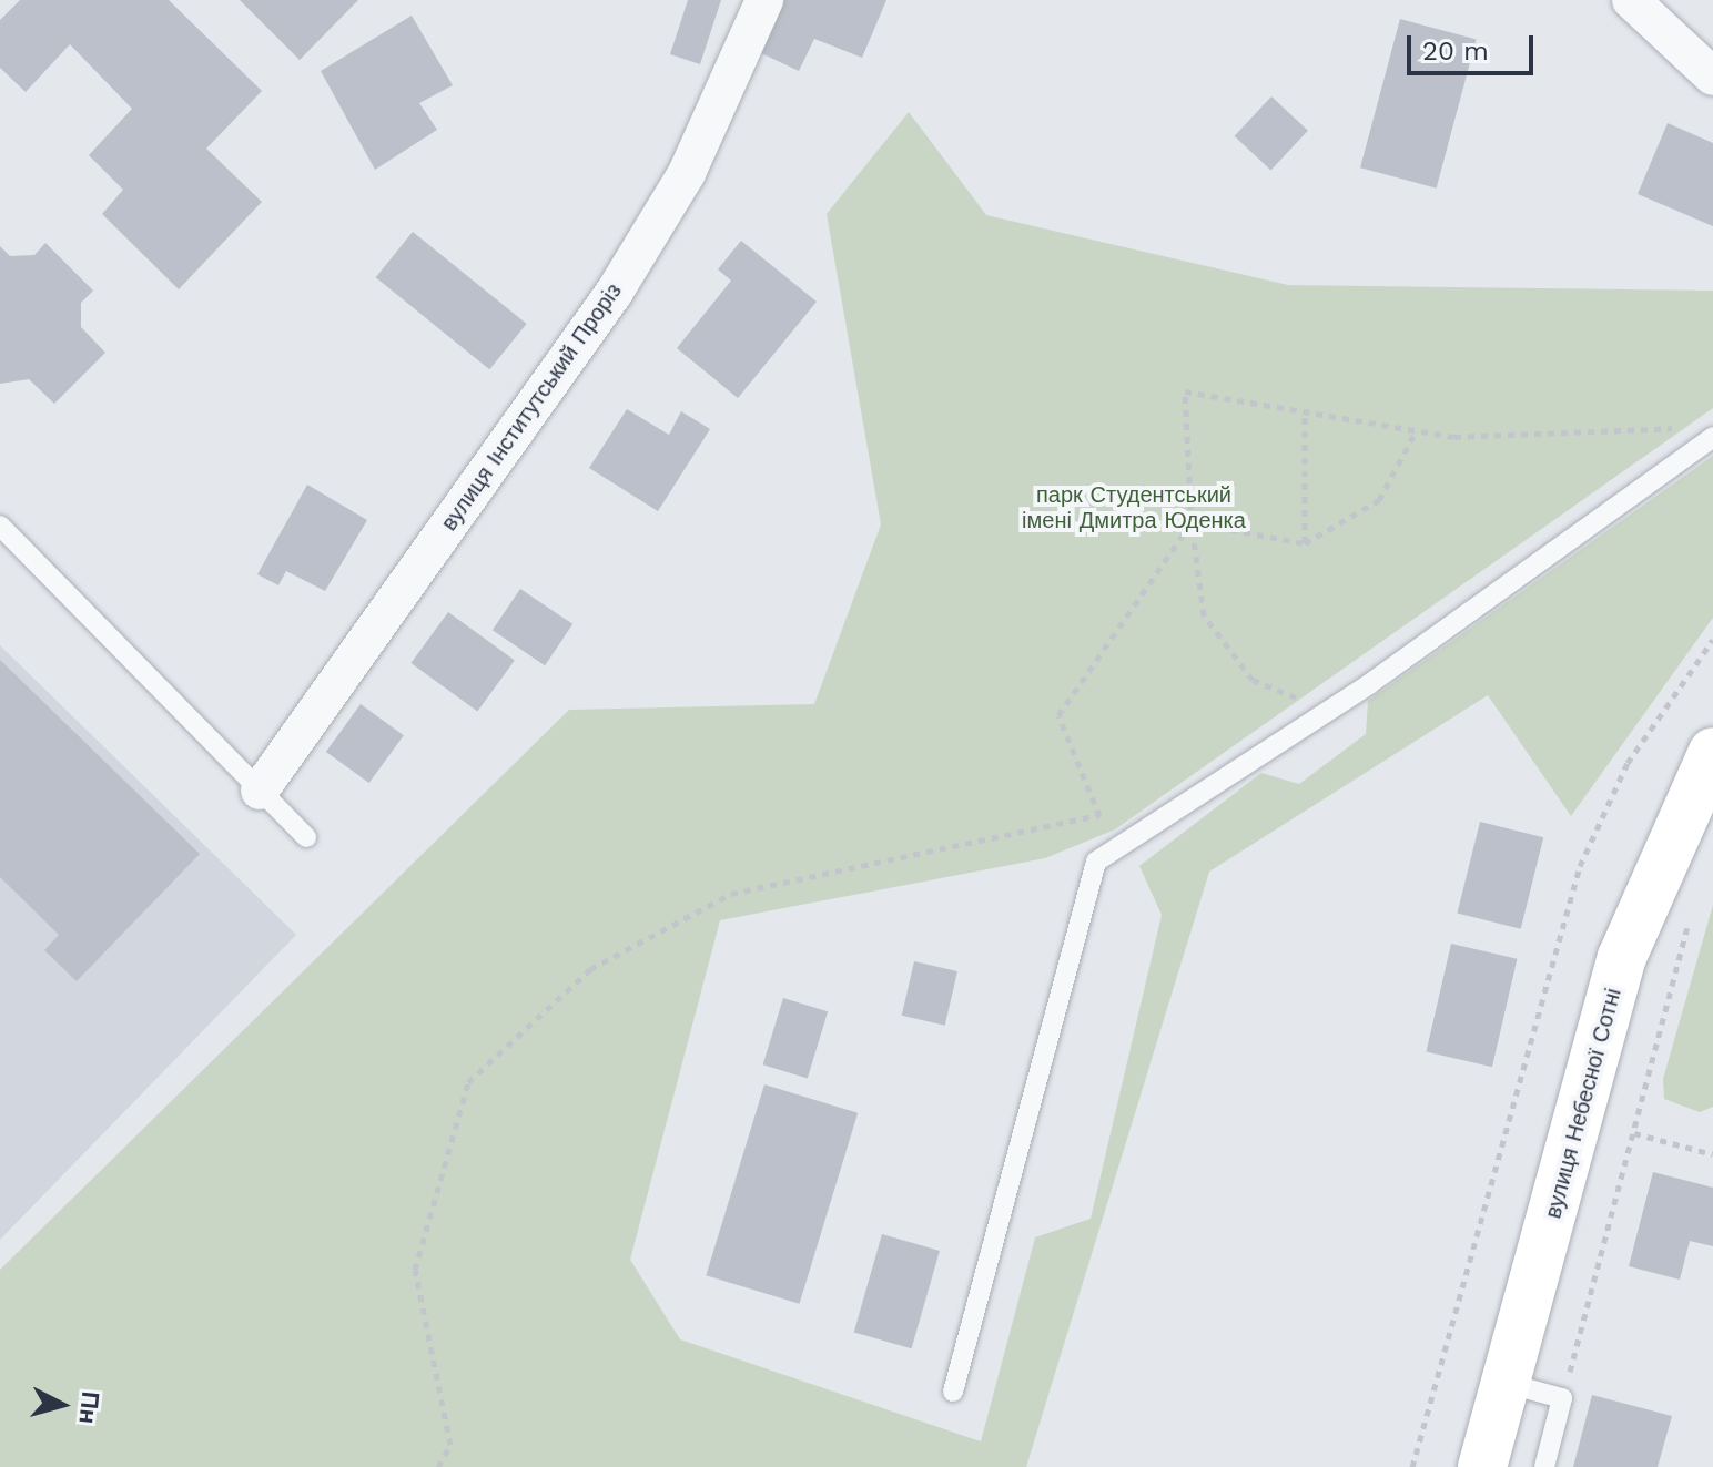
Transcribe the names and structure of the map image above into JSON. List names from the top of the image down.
{
  "streets": {
    "main road": ["вулиця Небесної Сотні"],
    "street": ["вулиця Інститутський Проріз"]
  },
  "parks": ["парк Студентський імені Дмитра Юденка"],
  "scale_bar": "20 m",
  "north": "right"
}
